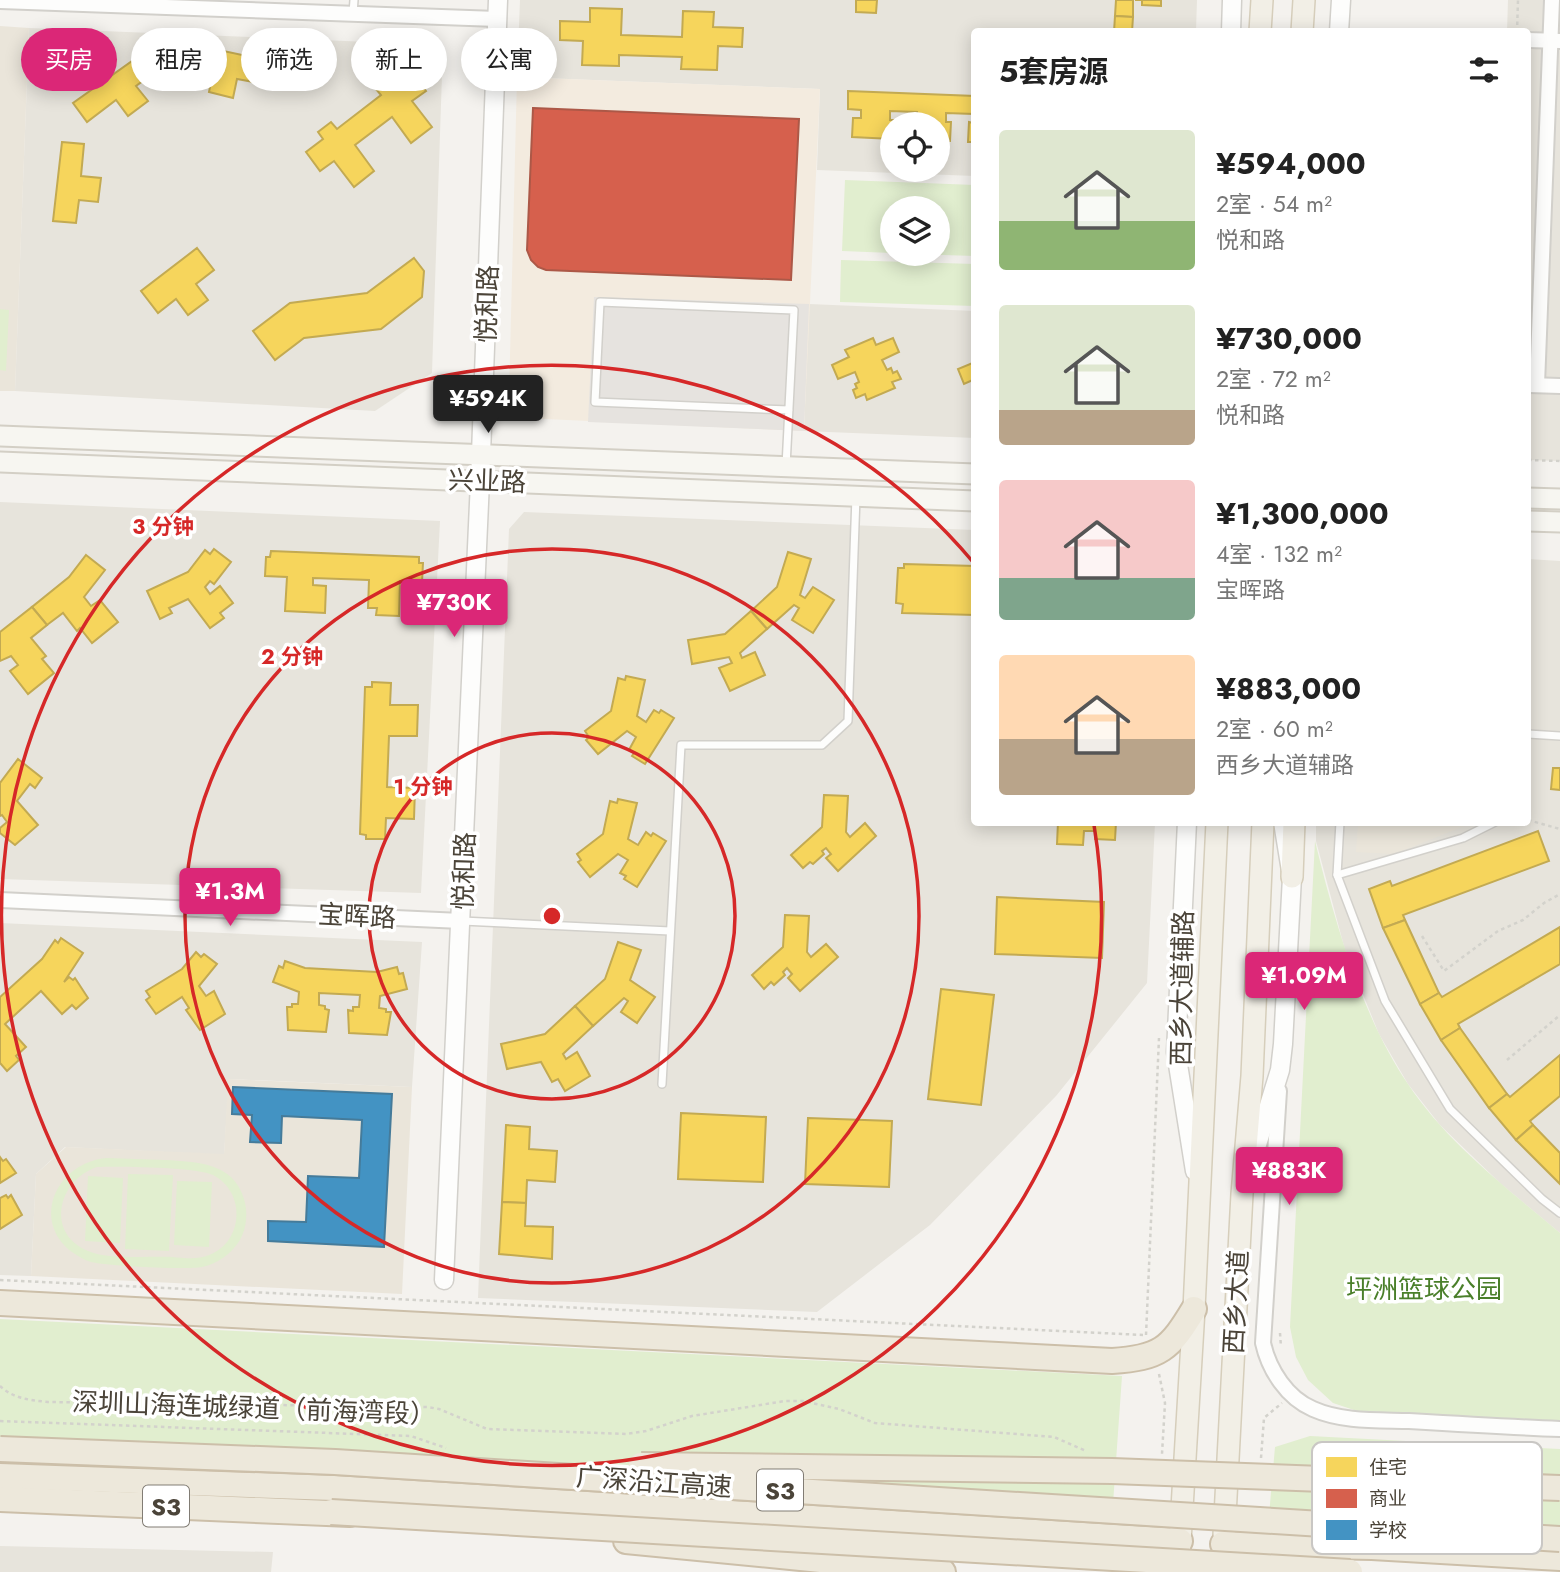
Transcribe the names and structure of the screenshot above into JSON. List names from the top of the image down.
{
  "streets": {
    "highway": ["广深沿江高速", "S3"],
    "main road": ["兴业路", "西乡大道"],
    "street": ["悦和路", "宝晖路", "西乡大道辅路"],
    "path": ["深圳山海连城绿道（前海湾段）"]
  },
  "crossings": [
    ["悦和路", "兴业路"],
    ["悦和路", "宝晖路"],
    ["西乡大道辅路", "西乡大道"]
  ],
  "parks": ["坪洲篮球公园"],
  "legend": ["住宅", "商业", "学校"],
  "page": {
    "chip": [
      "买房",
      "租房",
      "筛选",
      "新上",
      "公寓"
    ],
    "heading": "5套房源",
    "list": [
      {
        "name": "¥594,000",
        "note": "2室 · 54 m² · 悦和路"
      },
      {
        "name": "¥730,000",
        "note": "2室 · 72 m² · 悦和路"
      },
      {
        "name": "¥1,300,000",
        "note": "4室 · 132 m² · 宝晖路"
      },
      {
        "name": "¥883,000",
        "note": "2室 · 60 m² · 西乡大道辅路"
      }
    ],
    "price": [
      "¥594K",
      "¥730K",
      "¥1.3M",
      "¥1.09M",
      "¥883K"
    ]
  },
  "rings": ["3 分钟", "2 分钟", "1 分钟"]
}
